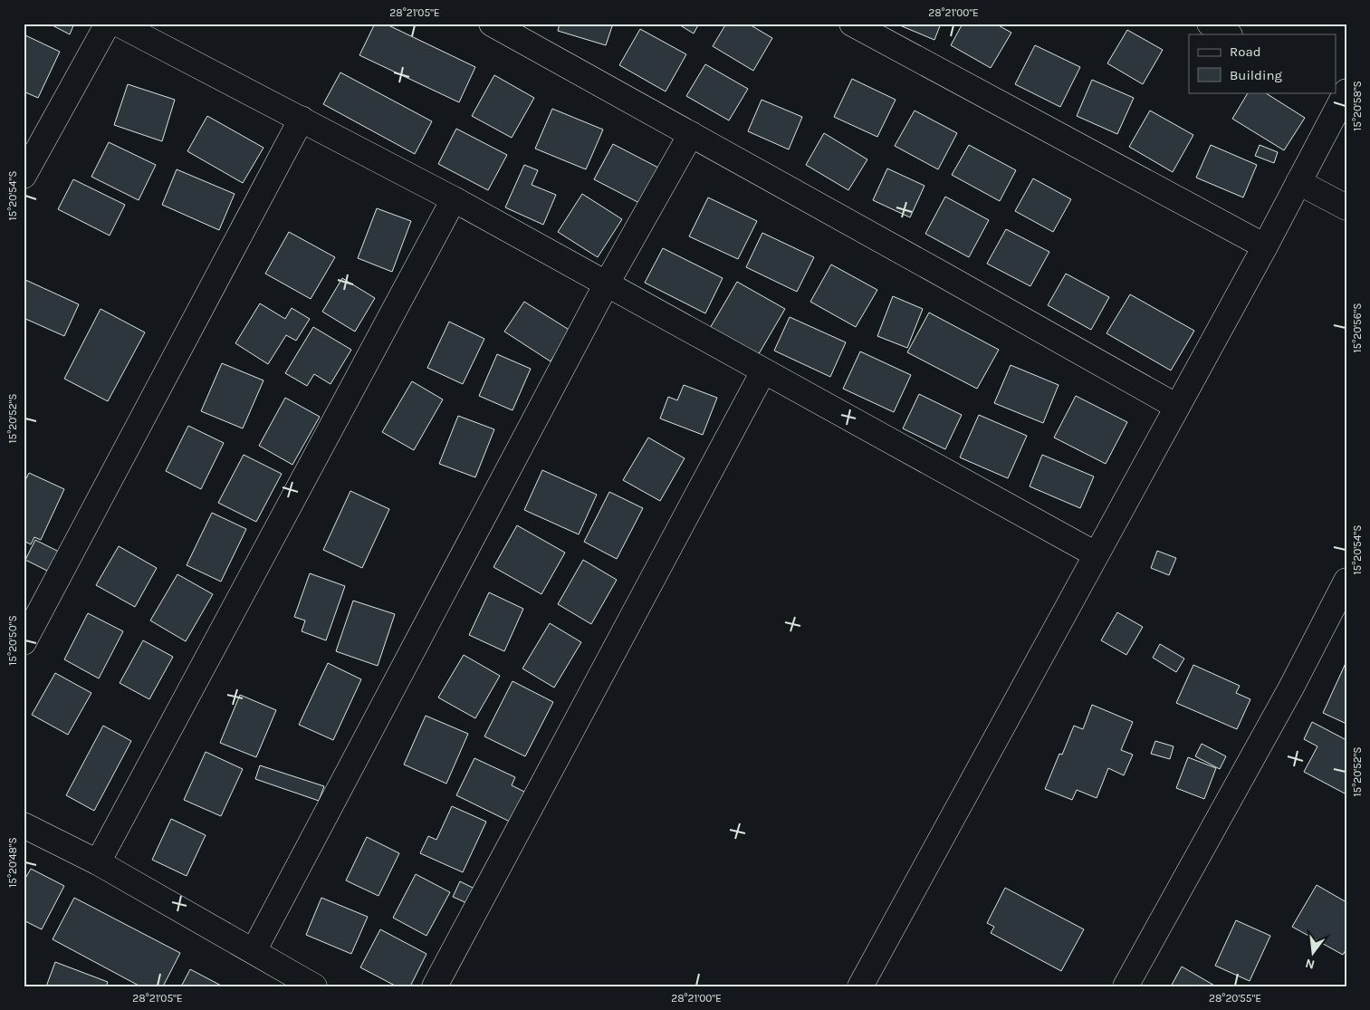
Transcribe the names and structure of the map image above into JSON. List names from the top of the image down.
{
  "legend": ["Road", "Building"],
  "north": "bottom",
  "coordinates": [
    "28°21'05\"E",
    "28°21'00\"E",
    "15°20'58\"S",
    "15°20'54\"S",
    "15°20'56\"S",
    "15°20'52\"S",
    "15°20'50\"S",
    "15°20'48\"S",
    "28°20'55\"E"
  ]
}
